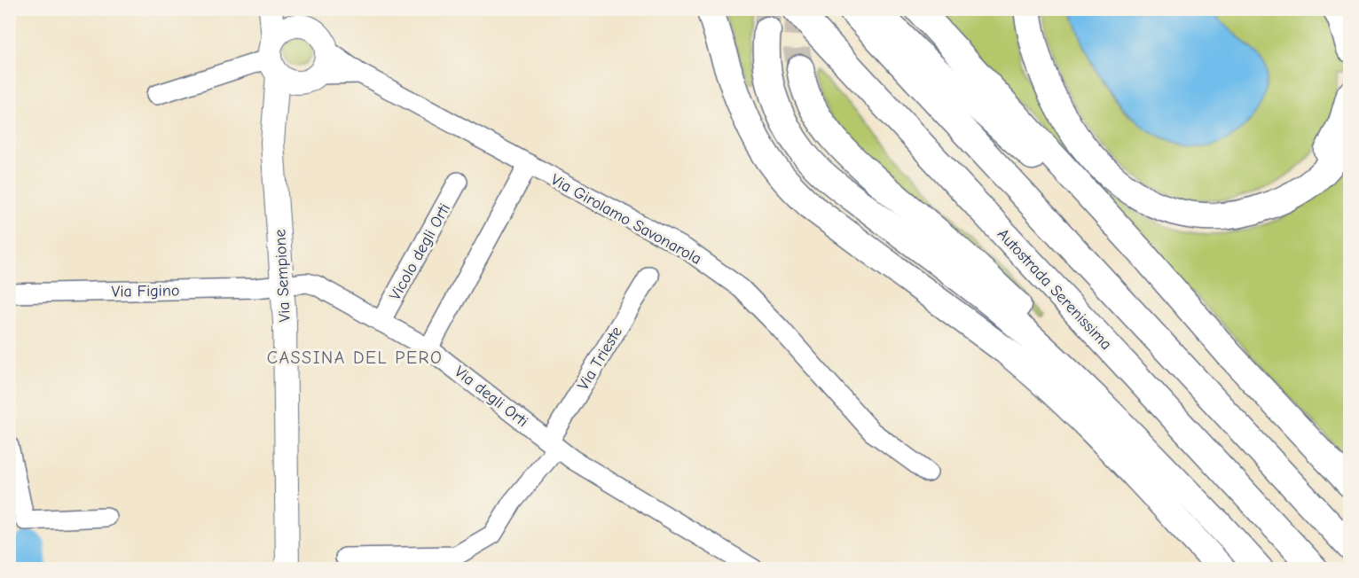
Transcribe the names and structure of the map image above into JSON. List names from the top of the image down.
{
  "streets": {
    "highway": ["Autostrada Serenissima"],
    "main road": ["Via Sempione"],
    "street": [
      "Via Girolamo Savonarola",
      "Vicolo degli Orti",
      "Via Figino",
      "Via Trieste",
      "Via degli Orti"
    ]
  },
  "crossings": [
    ["Via Girolamo Savonarola", "Via Sempione"],
    ["Vicolo degli Orti", "Via degli Orti"],
    ["Via Sempione", "Via Figino"],
    ["Via Sempione", "Via degli Orti"],
    ["Via Figino", "Via degli Orti"],
    ["Via Trieste", "Via degli Orti"]
  ],
  "districts": ["CASSINA DEL PERO"]
}
